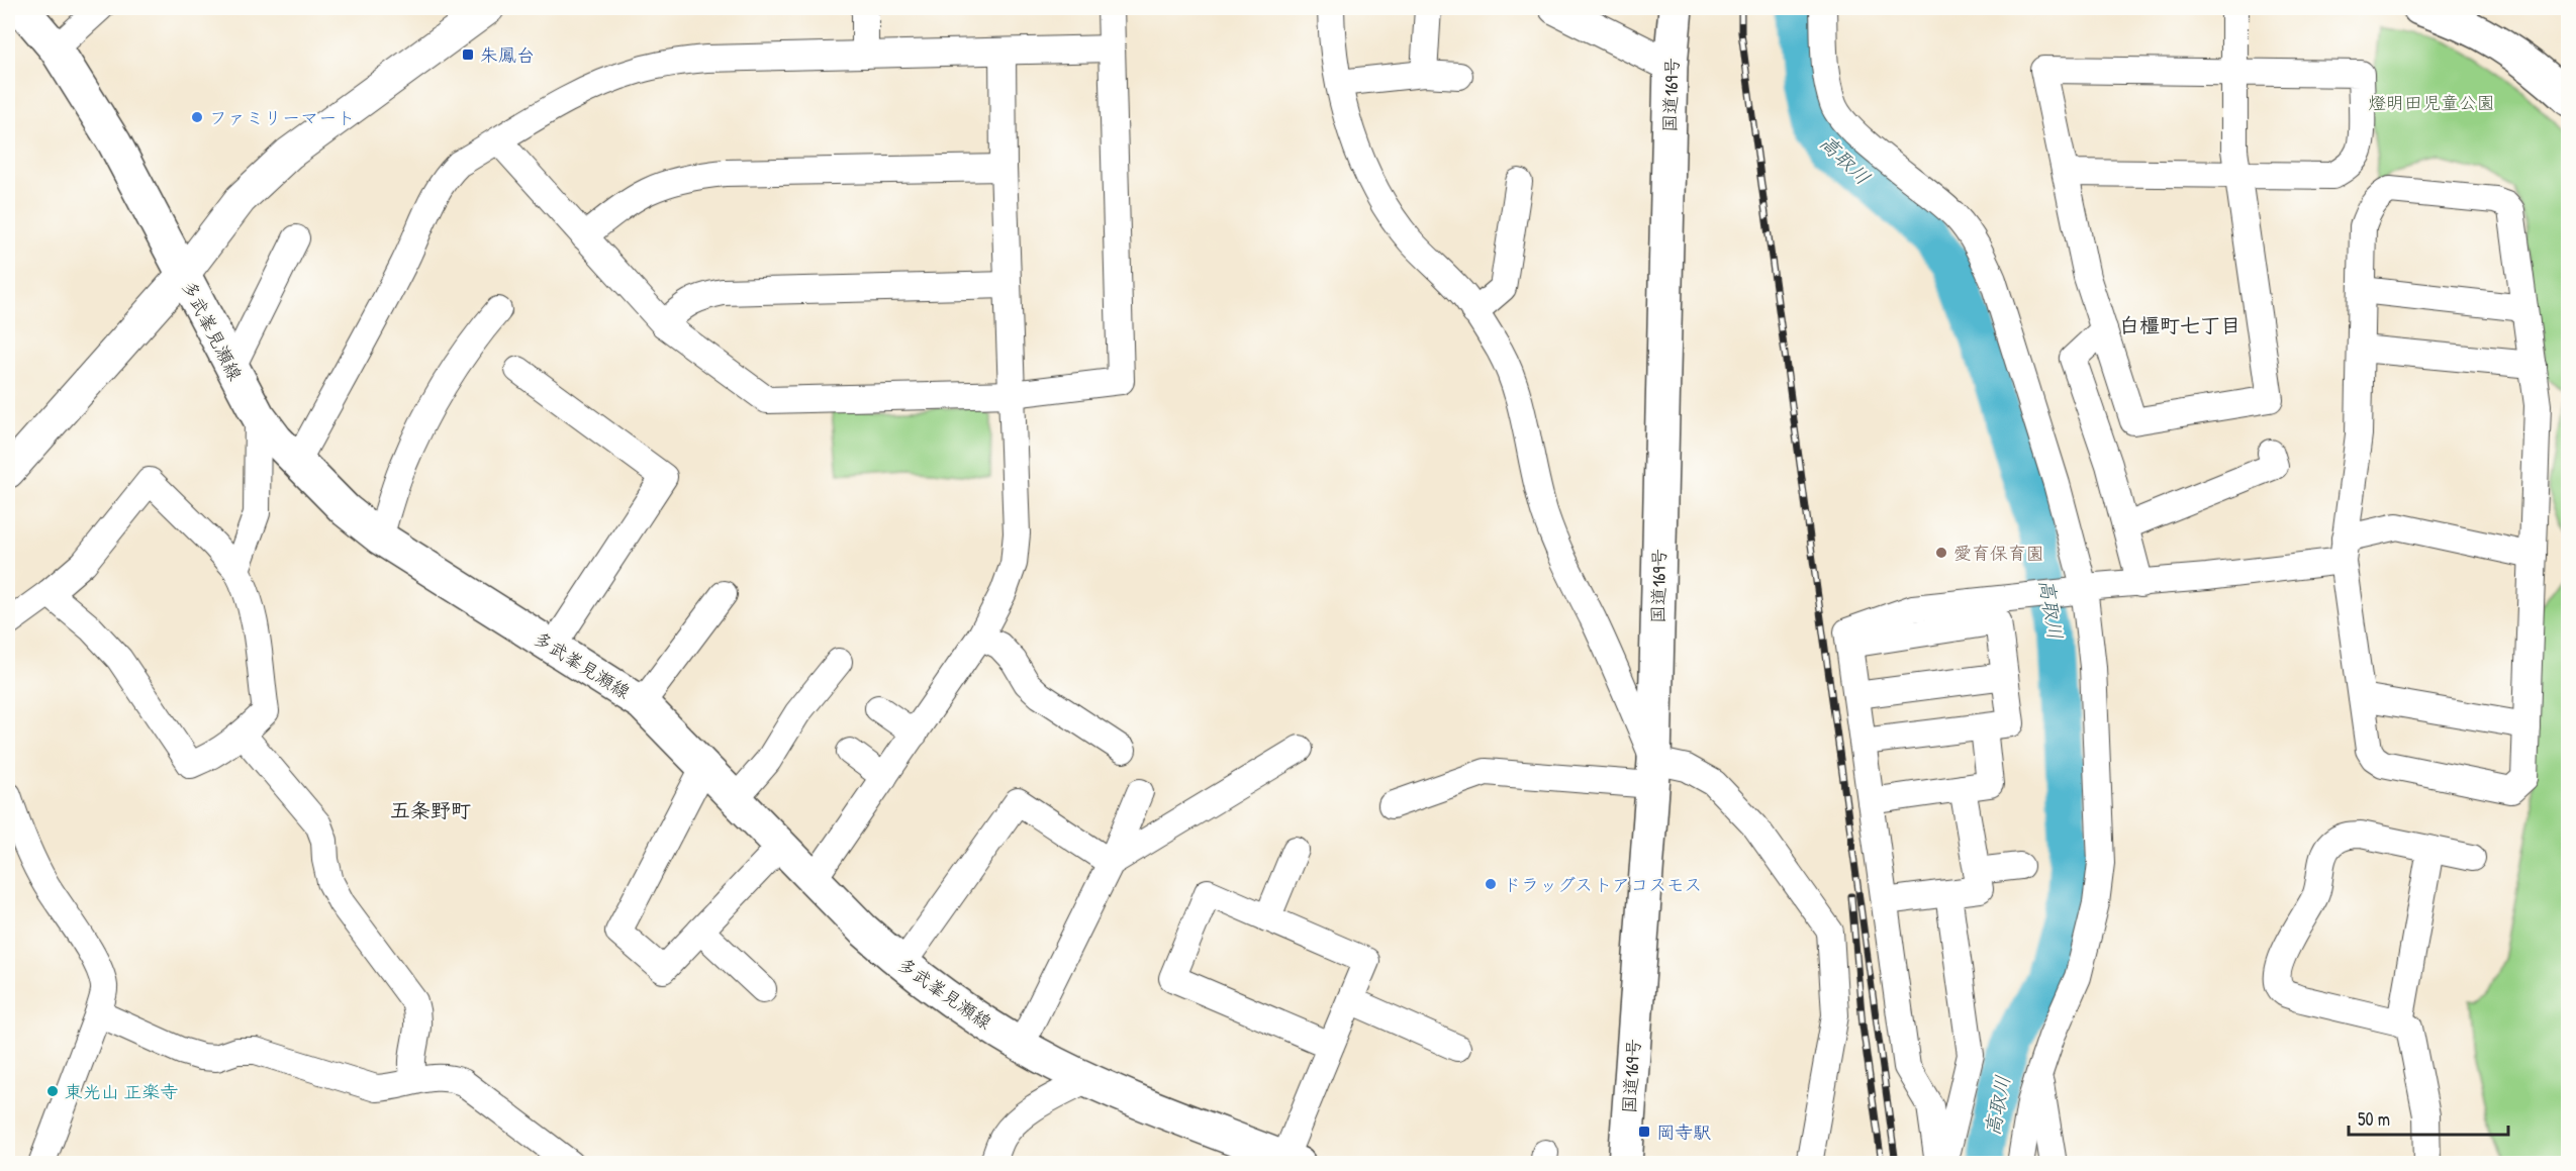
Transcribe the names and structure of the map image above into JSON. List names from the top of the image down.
{
  "streets": {
    "main road": ["国道169号", "多武峯見瀬線"]
  },
  "districts": ["白橿町七丁目", "五条野町"],
  "water": ["高取川"],
  "parks": ["燈明田児童公園"],
  "places": {
    "transit": ["朱鳳台", "岡寺駅"],
    "other": [
      "ファミリーマート",
      "愛育保育園",
      "ドラッグストアコスモス",
      "東光山 正楽寺"
    ]
  },
  "scale_bar": "50 m"
}
